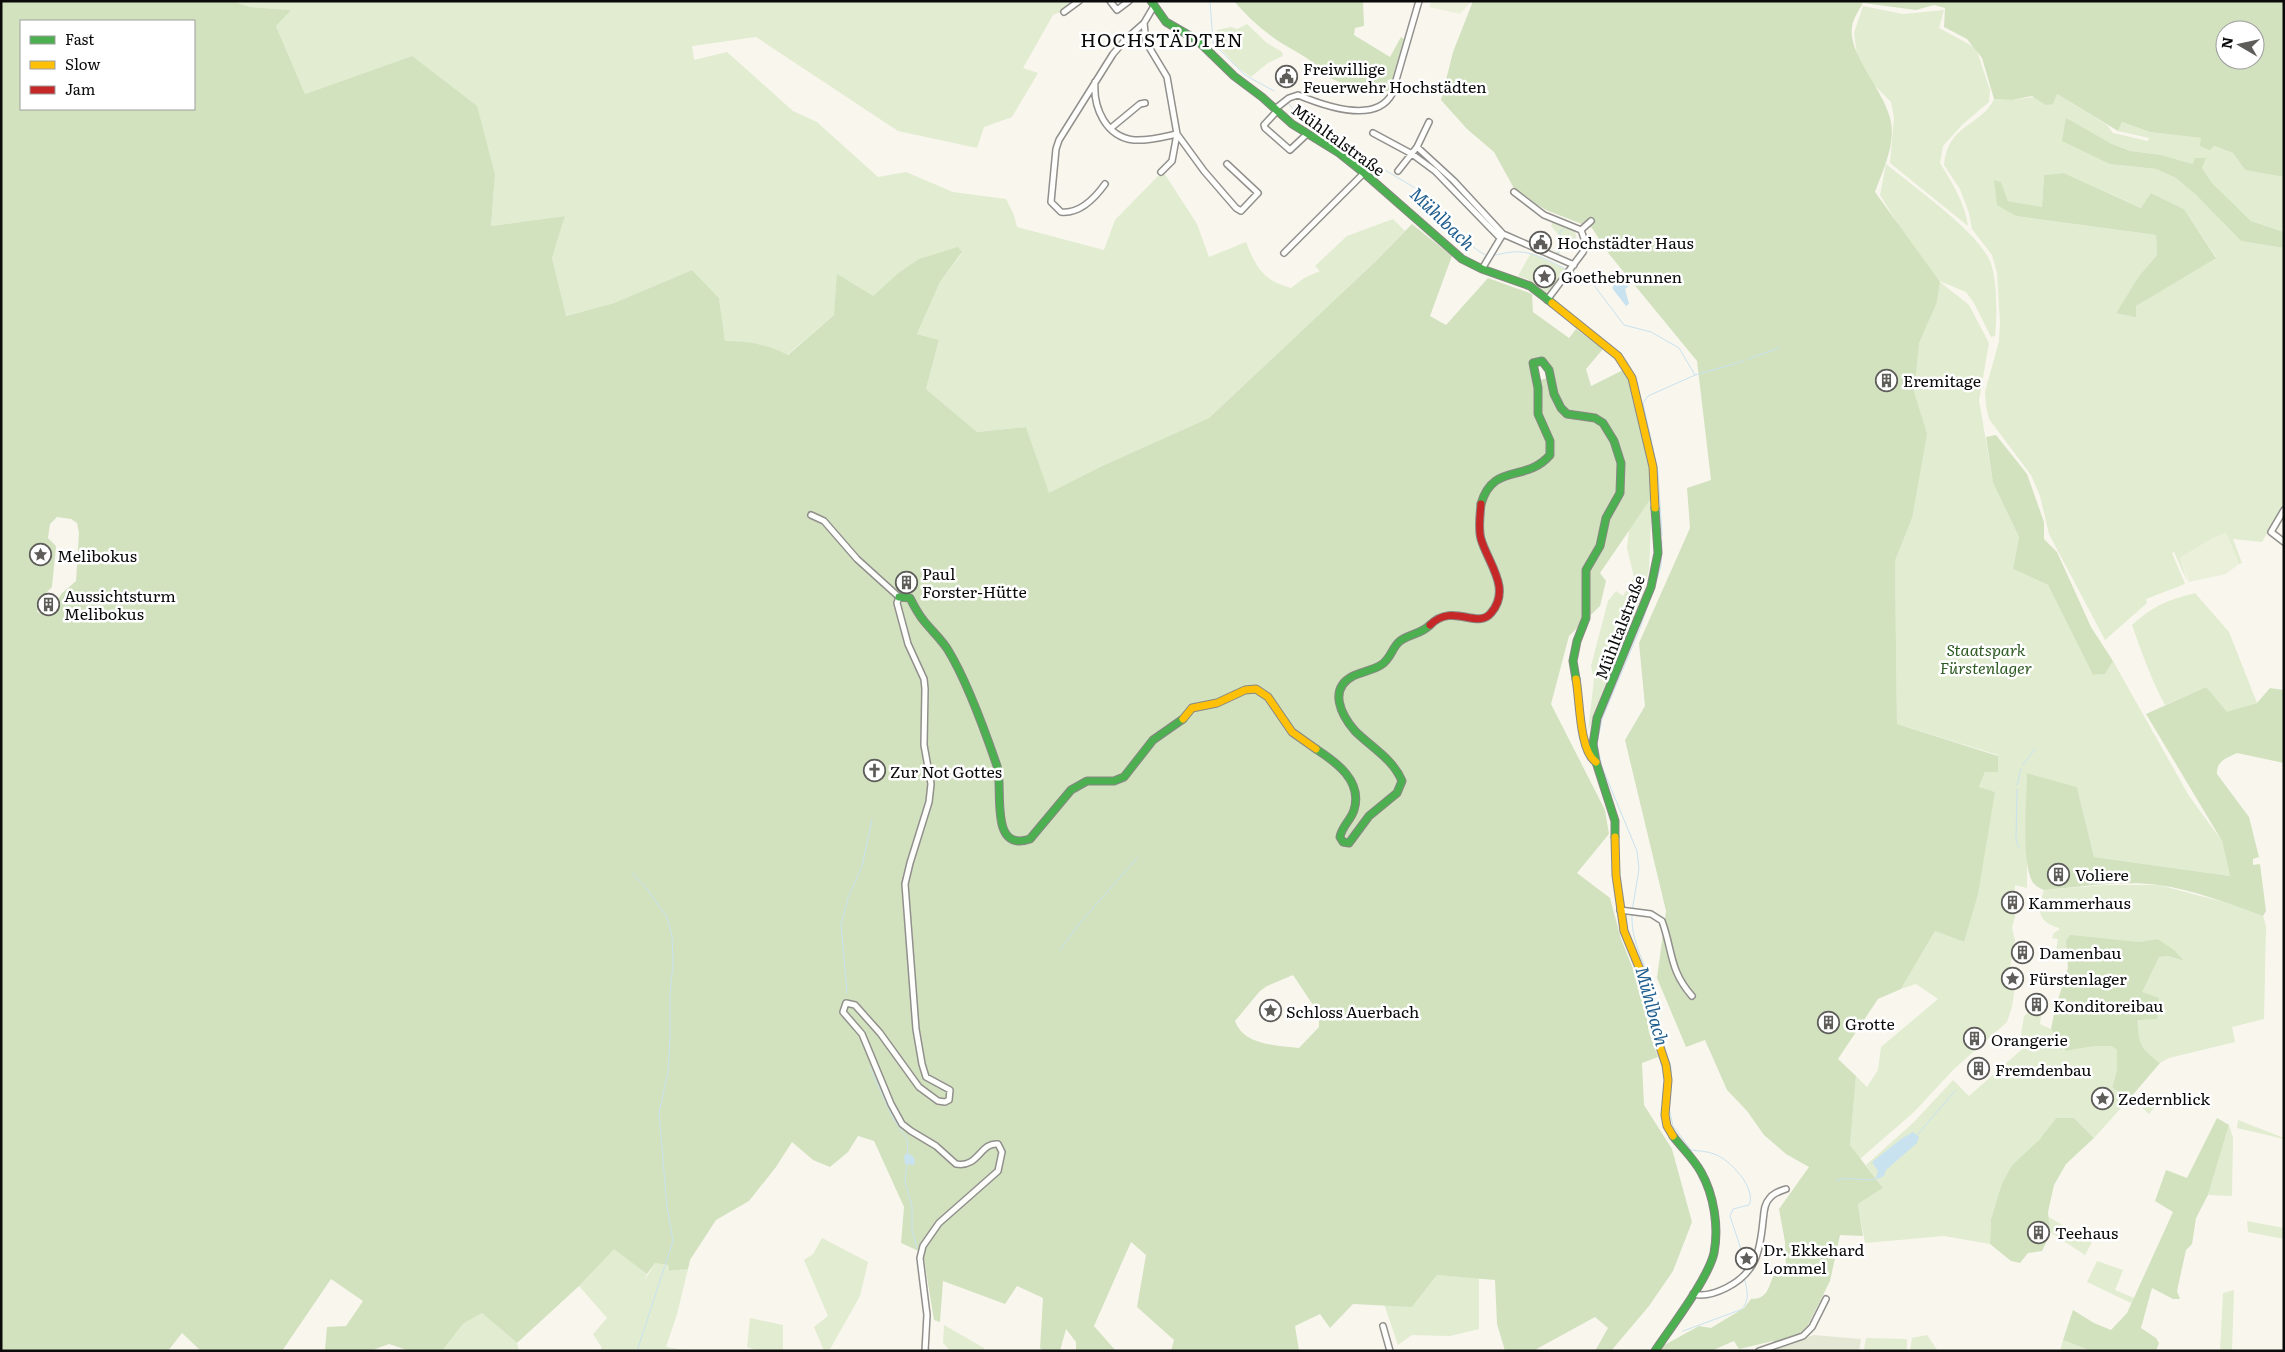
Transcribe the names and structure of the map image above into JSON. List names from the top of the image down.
{
  "streets": {
    "street": ["Mühltalstraße"]
  },
  "districts": ["HOCHSTÄDTEN"],
  "water": ["Mühlbach"],
  "parks": ["Staatspark Fürstenlager"],
  "places": {
    "public building": ["Freiwillige Feuerwehr Hochstädten", "Hochstädter Haus"],
    "place": [
      "Goethebrunnen",
      "Melibokus",
      "Fürstenlager",
      "Schloss Auerbach",
      "Zedernblick",
      "Dr. Ekkehard Lommel"
    ],
    "building": [
      "Eremitage",
      "Paul Forster-Hütte",
      "Aussichtsturm Melibokus",
      "Voliere",
      "Kammerhaus",
      "Damenbau",
      "Konditoreibau",
      "Grotte",
      "Orangerie",
      "Fremdenbau",
      "Teehaus"
    ],
    "church": ["Zur Not Gottes"]
  },
  "legend": ["Fast", "Slow", "Jam"],
  "north": "left"
}
